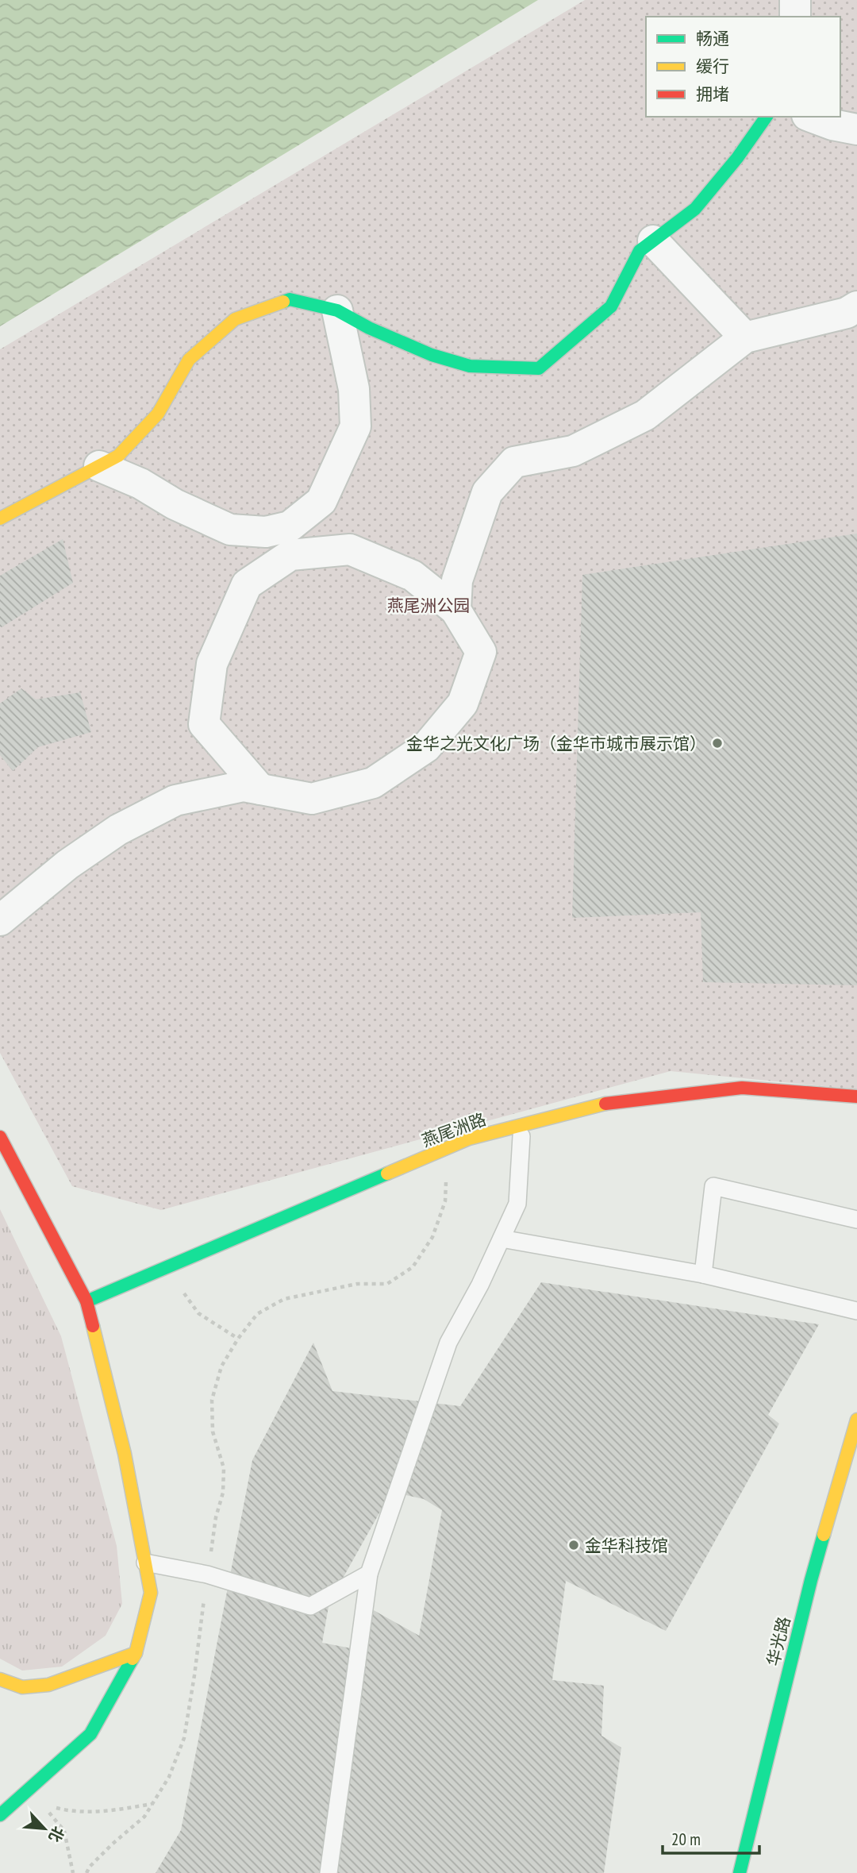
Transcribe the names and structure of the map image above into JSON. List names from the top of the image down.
{
  "streets": {
    "street": ["燕尾洲路", "华光路"]
  },
  "parks": ["燕尾洲公园"],
  "places": ["金华之光文化广场（金华市城市展示馆）", "金华科技馆"],
  "legend": ["畅通", "缓行", "拥堵"],
  "scale_bar": "20 m",
  "north": "bottom right"
}
